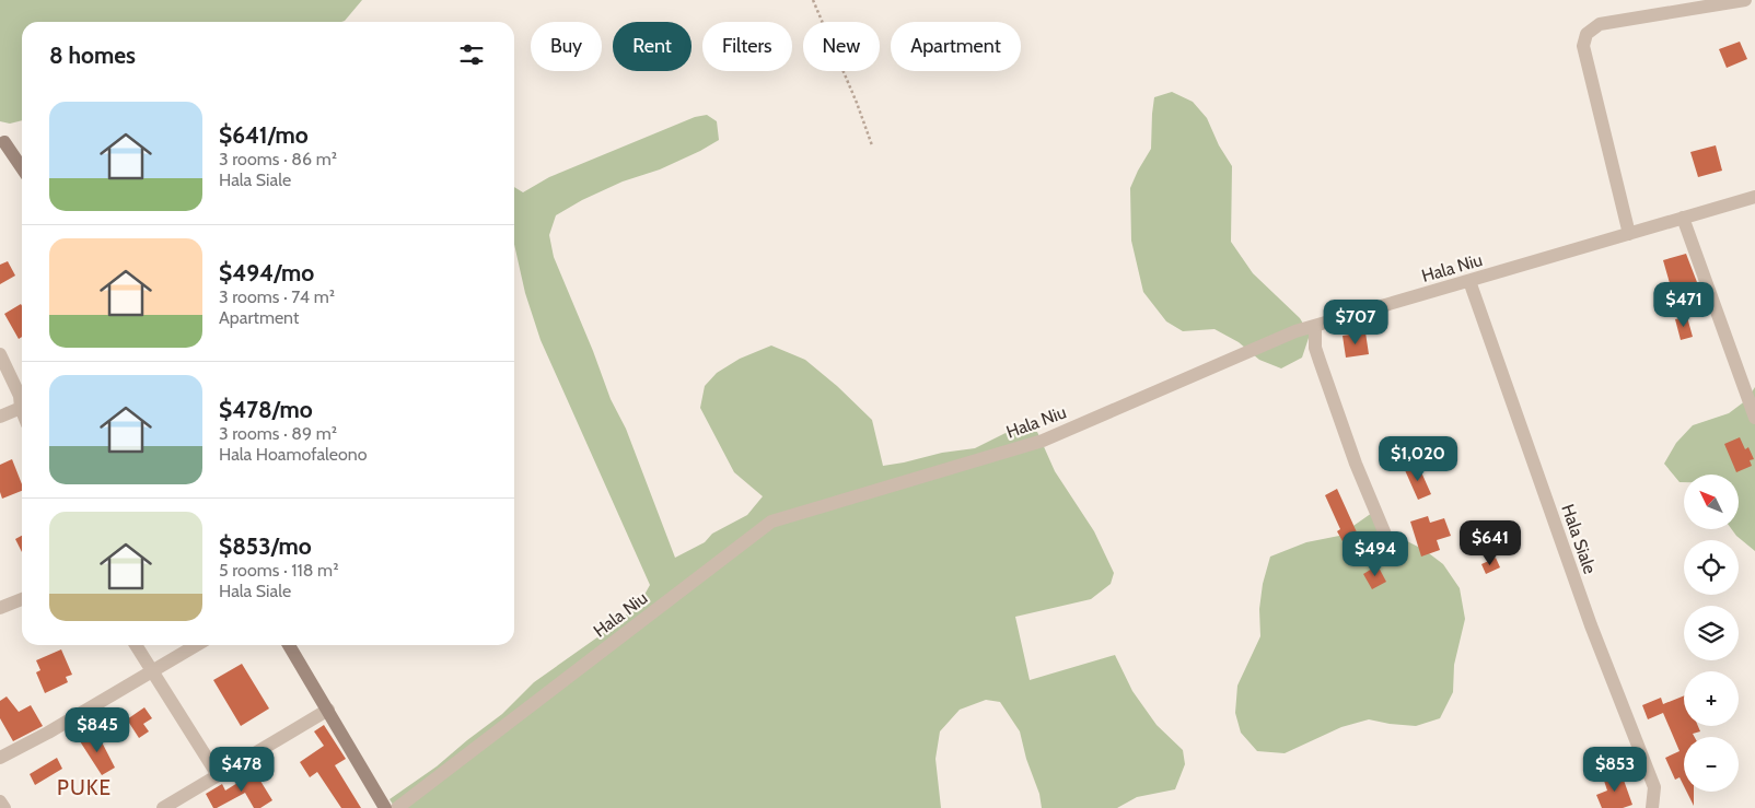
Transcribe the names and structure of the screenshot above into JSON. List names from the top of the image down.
{
  "streets": {
    "street": ["Hala Niu", "Hala Siale"]
  },
  "crossings": [
    ["Hala Niu", "Hala Siale"]
  ],
  "districts": ["PUKE"],
  "north": "top left",
  "page": {
    "chip": [
      "Buy",
      "Rent",
      "Filters",
      "New",
      "Apartment"
    ],
    "heading": "8 homes",
    "list": [
      {
        "name": "$641/mo",
        "note": "3 rooms · 86 m² · Hala Siale"
      },
      {
        "name": "$494/mo",
        "note": "3 rooms · 74 m² · Apartment"
      },
      {
        "name": "$478/mo",
        "note": "3 rooms · 89 m² · Hala Hoamofaleono"
      },
      {
        "name": "$853/mo",
        "note": "5 rooms · 118 m² · Hala Siale"
      }
    ],
    "price": [
      "$471",
      "$707",
      "$1,020",
      "$641",
      "$494",
      "$845",
      "$478",
      "$853"
    ],
    "map_buttons": ["+", "−"]
  }
}
